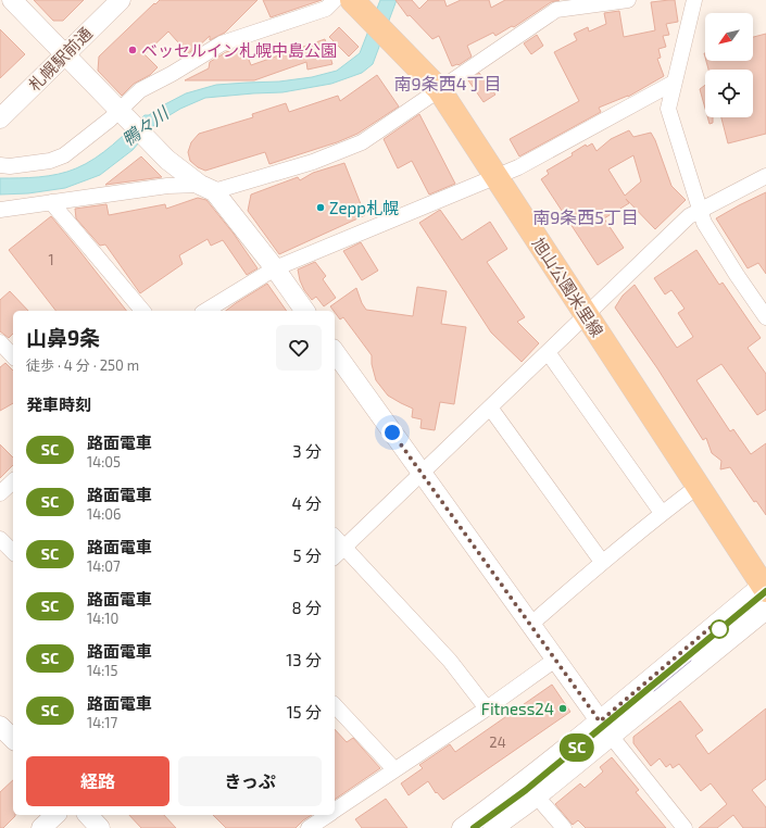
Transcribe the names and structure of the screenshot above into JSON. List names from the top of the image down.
{
  "streets": {
    "main road": ["旭山公園米里線"],
    "street": ["札幌駅前通"]
  },
  "districts": ["南9条西4丁目", "南9条西5丁目"],
  "water": ["鴨々川"],
  "places": ["ベッセルイン札幌中島公園", "Zepp札幌", "Fitness24"],
  "lines": ["tram line SC"],
  "house_numbers": ["1", "24"],
  "north": "bottom left",
  "page": {
    "on_map": "SC",
    "heading": [
      ["山鼻9条", "徒歩 · 4 分 · 250 m"],
      "発車時刻"
    ],
    "list": [
      {
        "mark": "SC",
        "name": "路面電車",
        "note": "14:05",
        "value": "3 分"
      },
      {
        "mark": "SC",
        "name": "路面電車",
        "note": "14:06",
        "value": "4 分"
      },
      {
        "mark": "SC",
        "name": "路面電車",
        "note": "14:07",
        "value": "5 分"
      },
      {
        "mark": "SC",
        "name": "路面電車",
        "note": "14:10",
        "value": "8 分"
      },
      {
        "mark": "SC",
        "name": "路面電車",
        "note": "14:15",
        "value": "13 分"
      },
      {
        "mark": "SC",
        "name": "路面電車",
        "note": "14:17",
        "value": "15 分"
      }
    ],
    "buttons": ["経路", "きっぷ"]
  }
}
